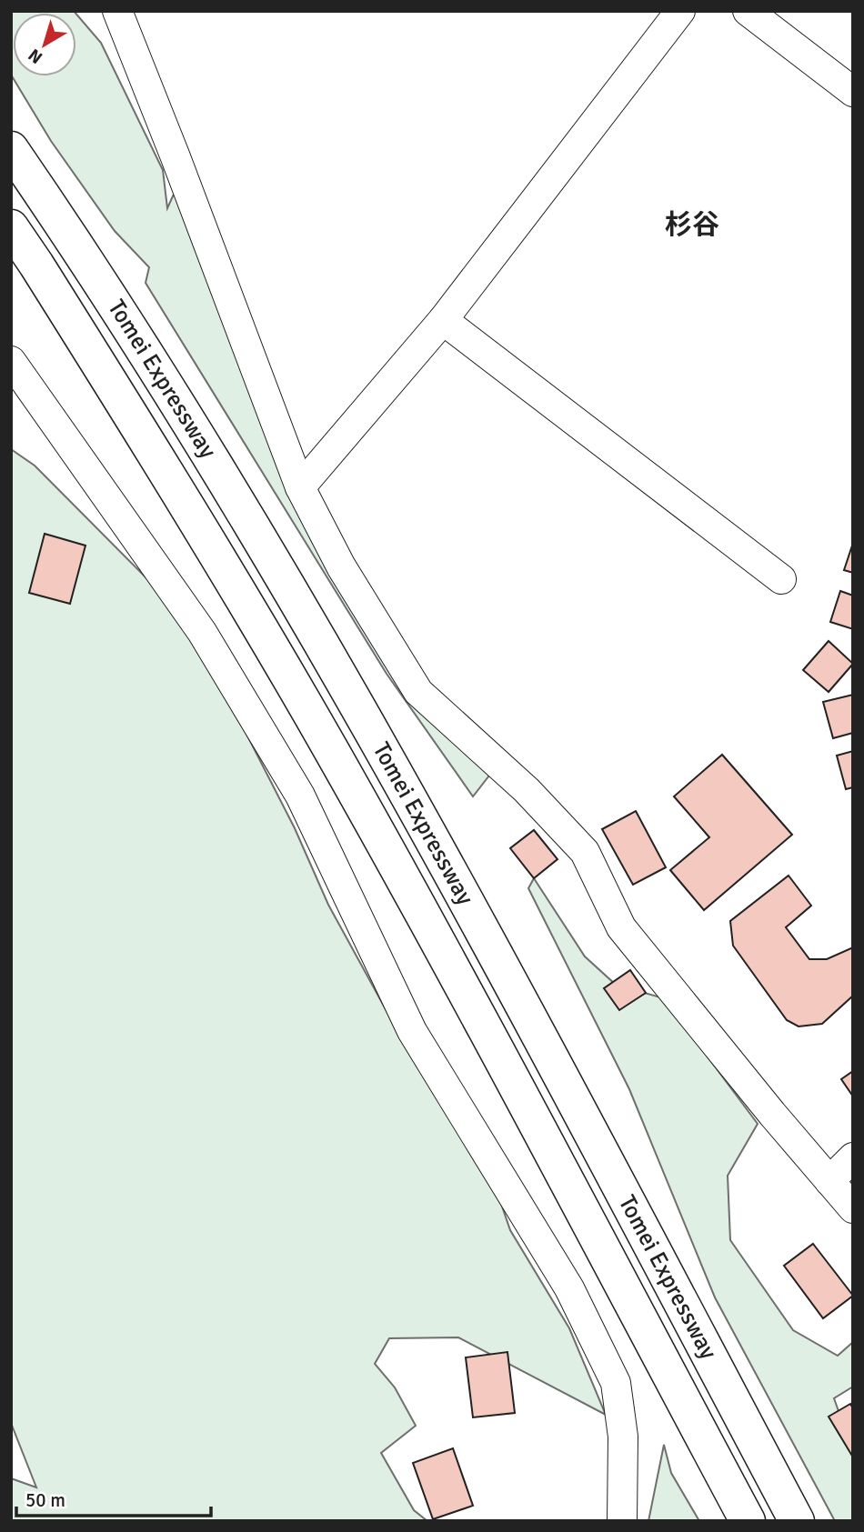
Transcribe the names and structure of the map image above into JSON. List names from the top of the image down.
{
  "streets": {
    "highway": ["Tomei Expressway"]
  },
  "districts": ["杉谷"],
  "scale_bar": "50 m",
  "north": "bottom left"
}
